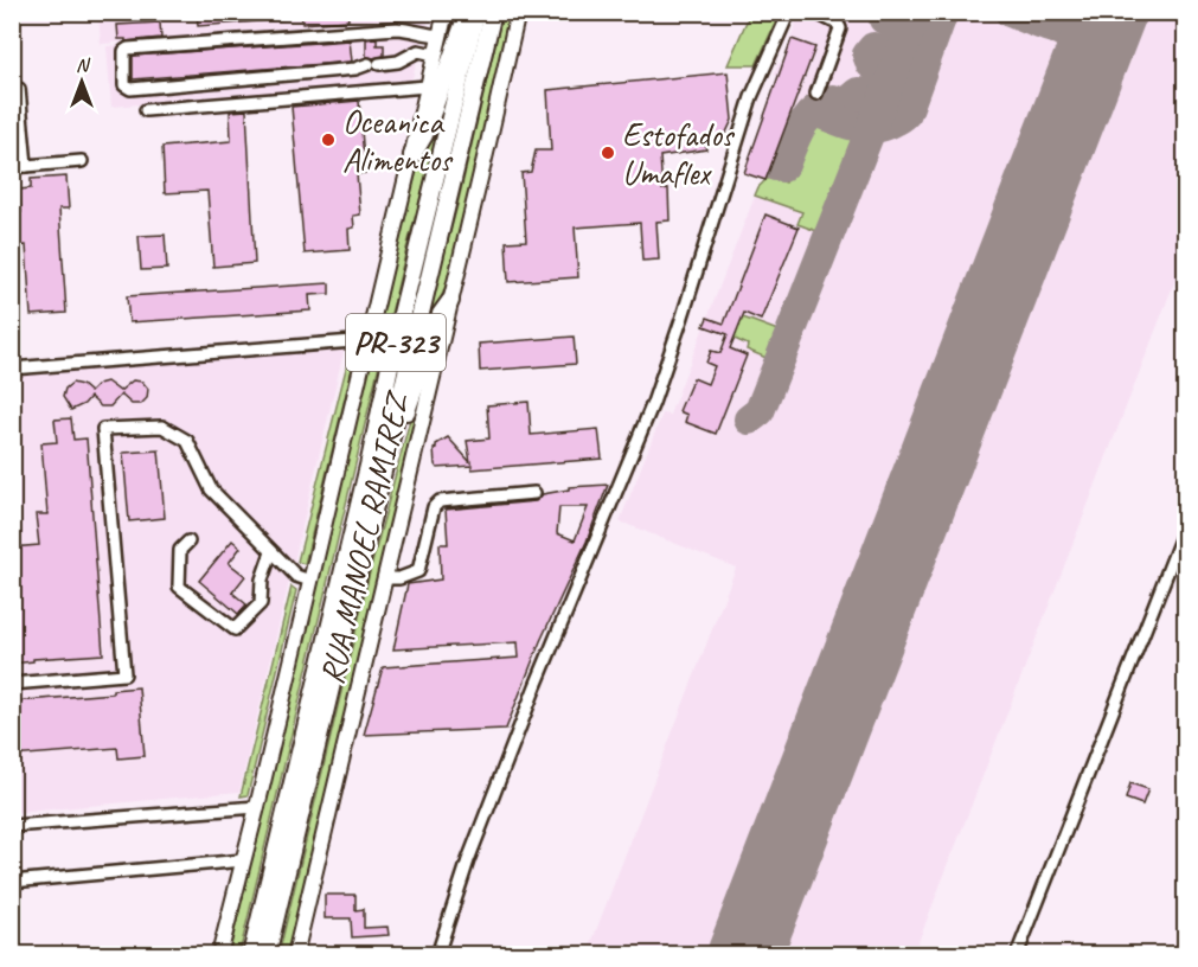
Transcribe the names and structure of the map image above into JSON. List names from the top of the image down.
{
  "streets": {
    "highway": ["PR-323"],
    "main road": ["RUA MANOEL RAMIREZ"]
  },
  "places": ["Oceanica Alimentos", "Estofados Umaflex"],
  "north": "top"
}
